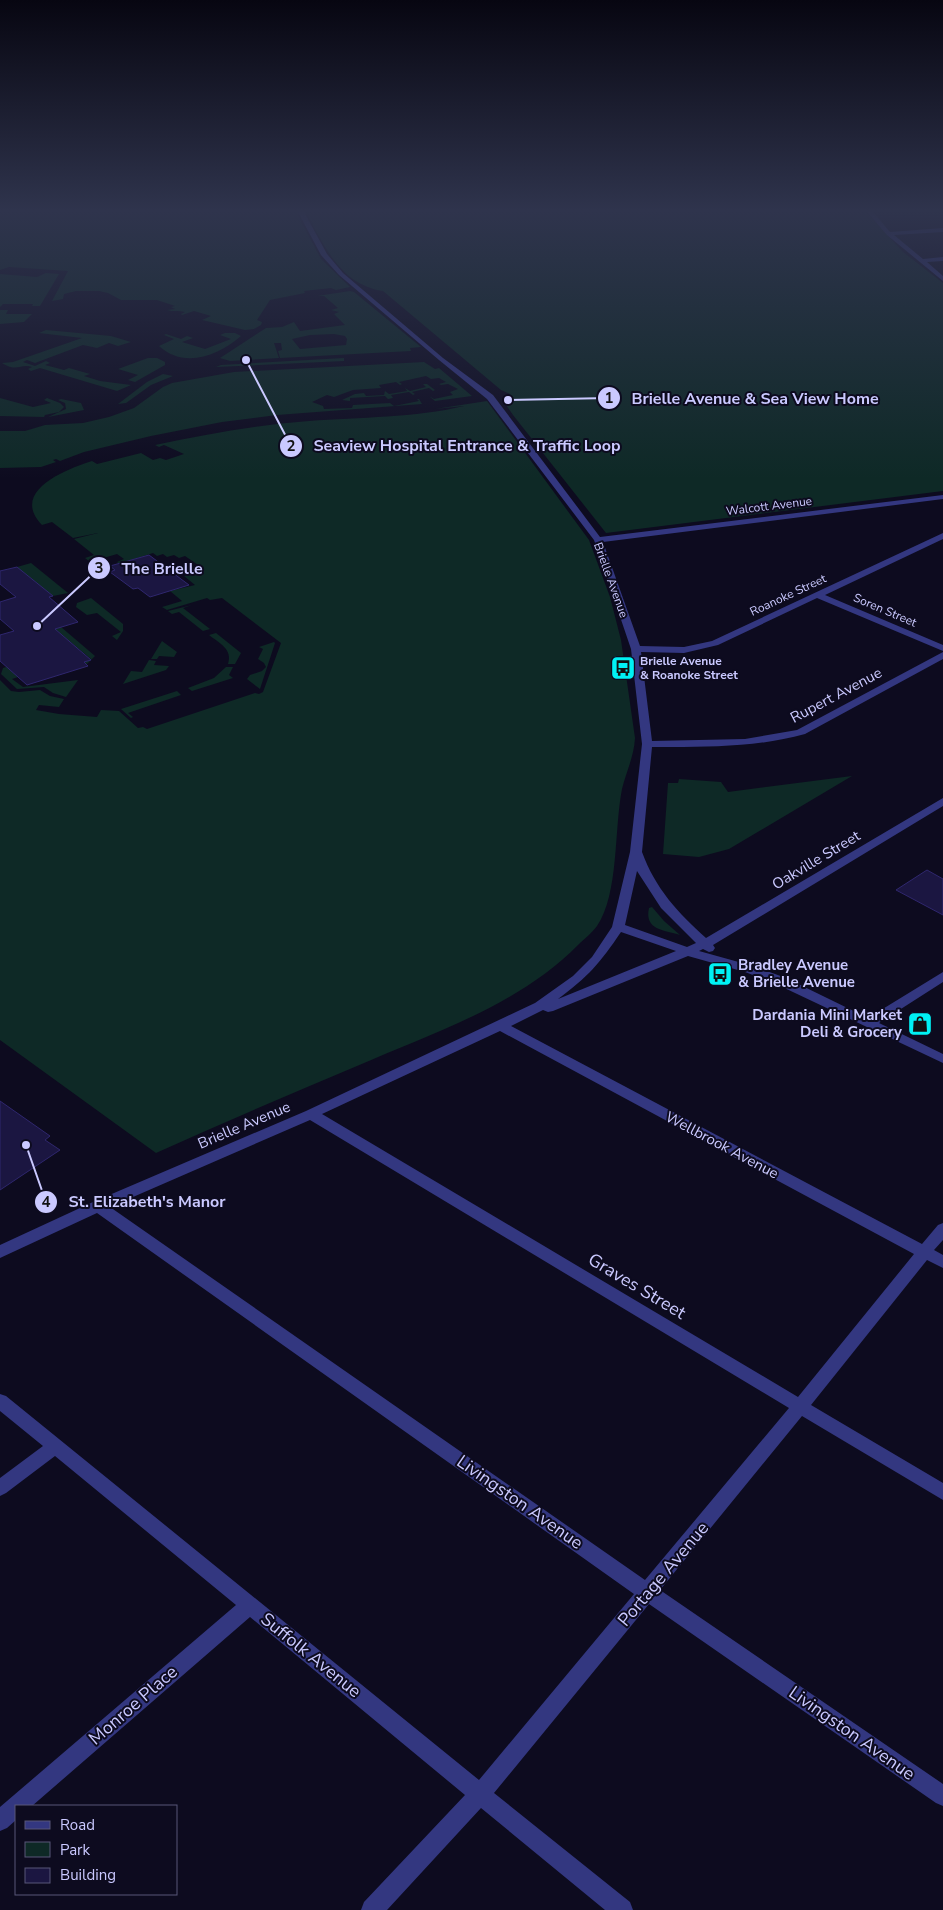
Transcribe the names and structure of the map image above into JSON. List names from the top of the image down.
{
  "streets": {
    "street": [
      "Walcott Avenue",
      "Brielle Avenue",
      "Roanoke Street",
      "Soren Street",
      "Rupert Avenue",
      "Oakville Street",
      "Wellbrook Avenue",
      "Graves Street",
      "Livingston Avenue",
      "Portage Avenue",
      "Suffolk Avenue",
      "Monroe Place"
    ]
  },
  "crossings": [
    ["Walcott Avenue", "Brielle Avenue"],
    ["Brielle Avenue", "Roanoke Street"],
    ["Brielle Avenue", "Rupert Avenue"],
    ["Brielle Avenue", "Oakville Street"],
    ["Brielle Avenue", "Wellbrook Avenue"],
    ["Brielle Avenue", "Graves Street"],
    ["Brielle Avenue", "Livingston Avenue"],
    ["Roanoke Street", "Soren Street"],
    ["Wellbrook Avenue", "Portage Avenue"],
    ["Graves Street", "Portage Avenue"],
    ["Livingston Avenue", "Portage Avenue"],
    ["Portage Avenue", "Suffolk Avenue"],
    ["Suffolk Avenue", "Monroe Place"]
  ],
  "places": {
    "other": [
      "Seaview Hospital Entrance & Traffic Loop",
      "Brielle Avenue & Sea View Home",
      "The Brielle",
      "St. Elizabeth's Manor"
    ],
    "bus stop": ["Brielle Avenue & Roanoke Street", "Bradley Avenue & Brielle Avenue"],
    "shop": ["Dardania Mini Market Deli & Grocery"]
  },
  "legend": ["Road", "Park", "Building"]
}
